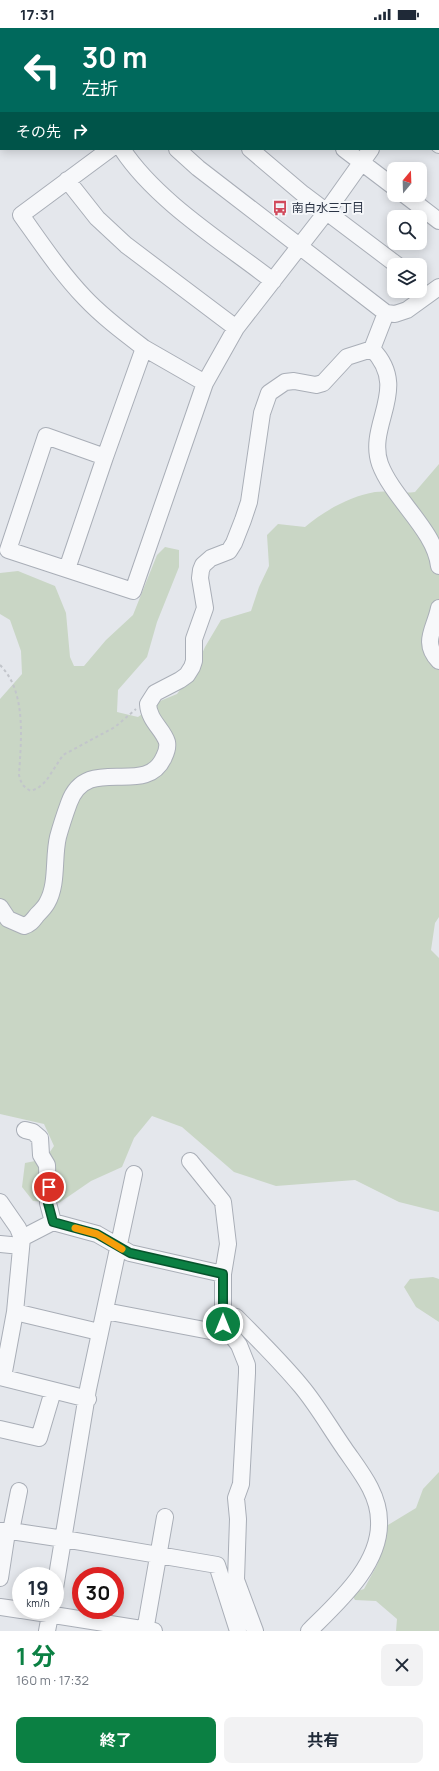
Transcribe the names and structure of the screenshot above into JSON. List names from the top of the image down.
{
  "places": {
    "bus stop": ["南白水三丁目"]
  },
  "north": "top",
  "page": {
    "status": "17:31",
    "turn": ["30 m", "左折"],
    "then": "その先",
    "speed": "19 km/h",
    "limit": "30",
    "heading": ["1 分", "160 m · 17:32"],
    "buttons": ["終了", "共有"]
  }
}
